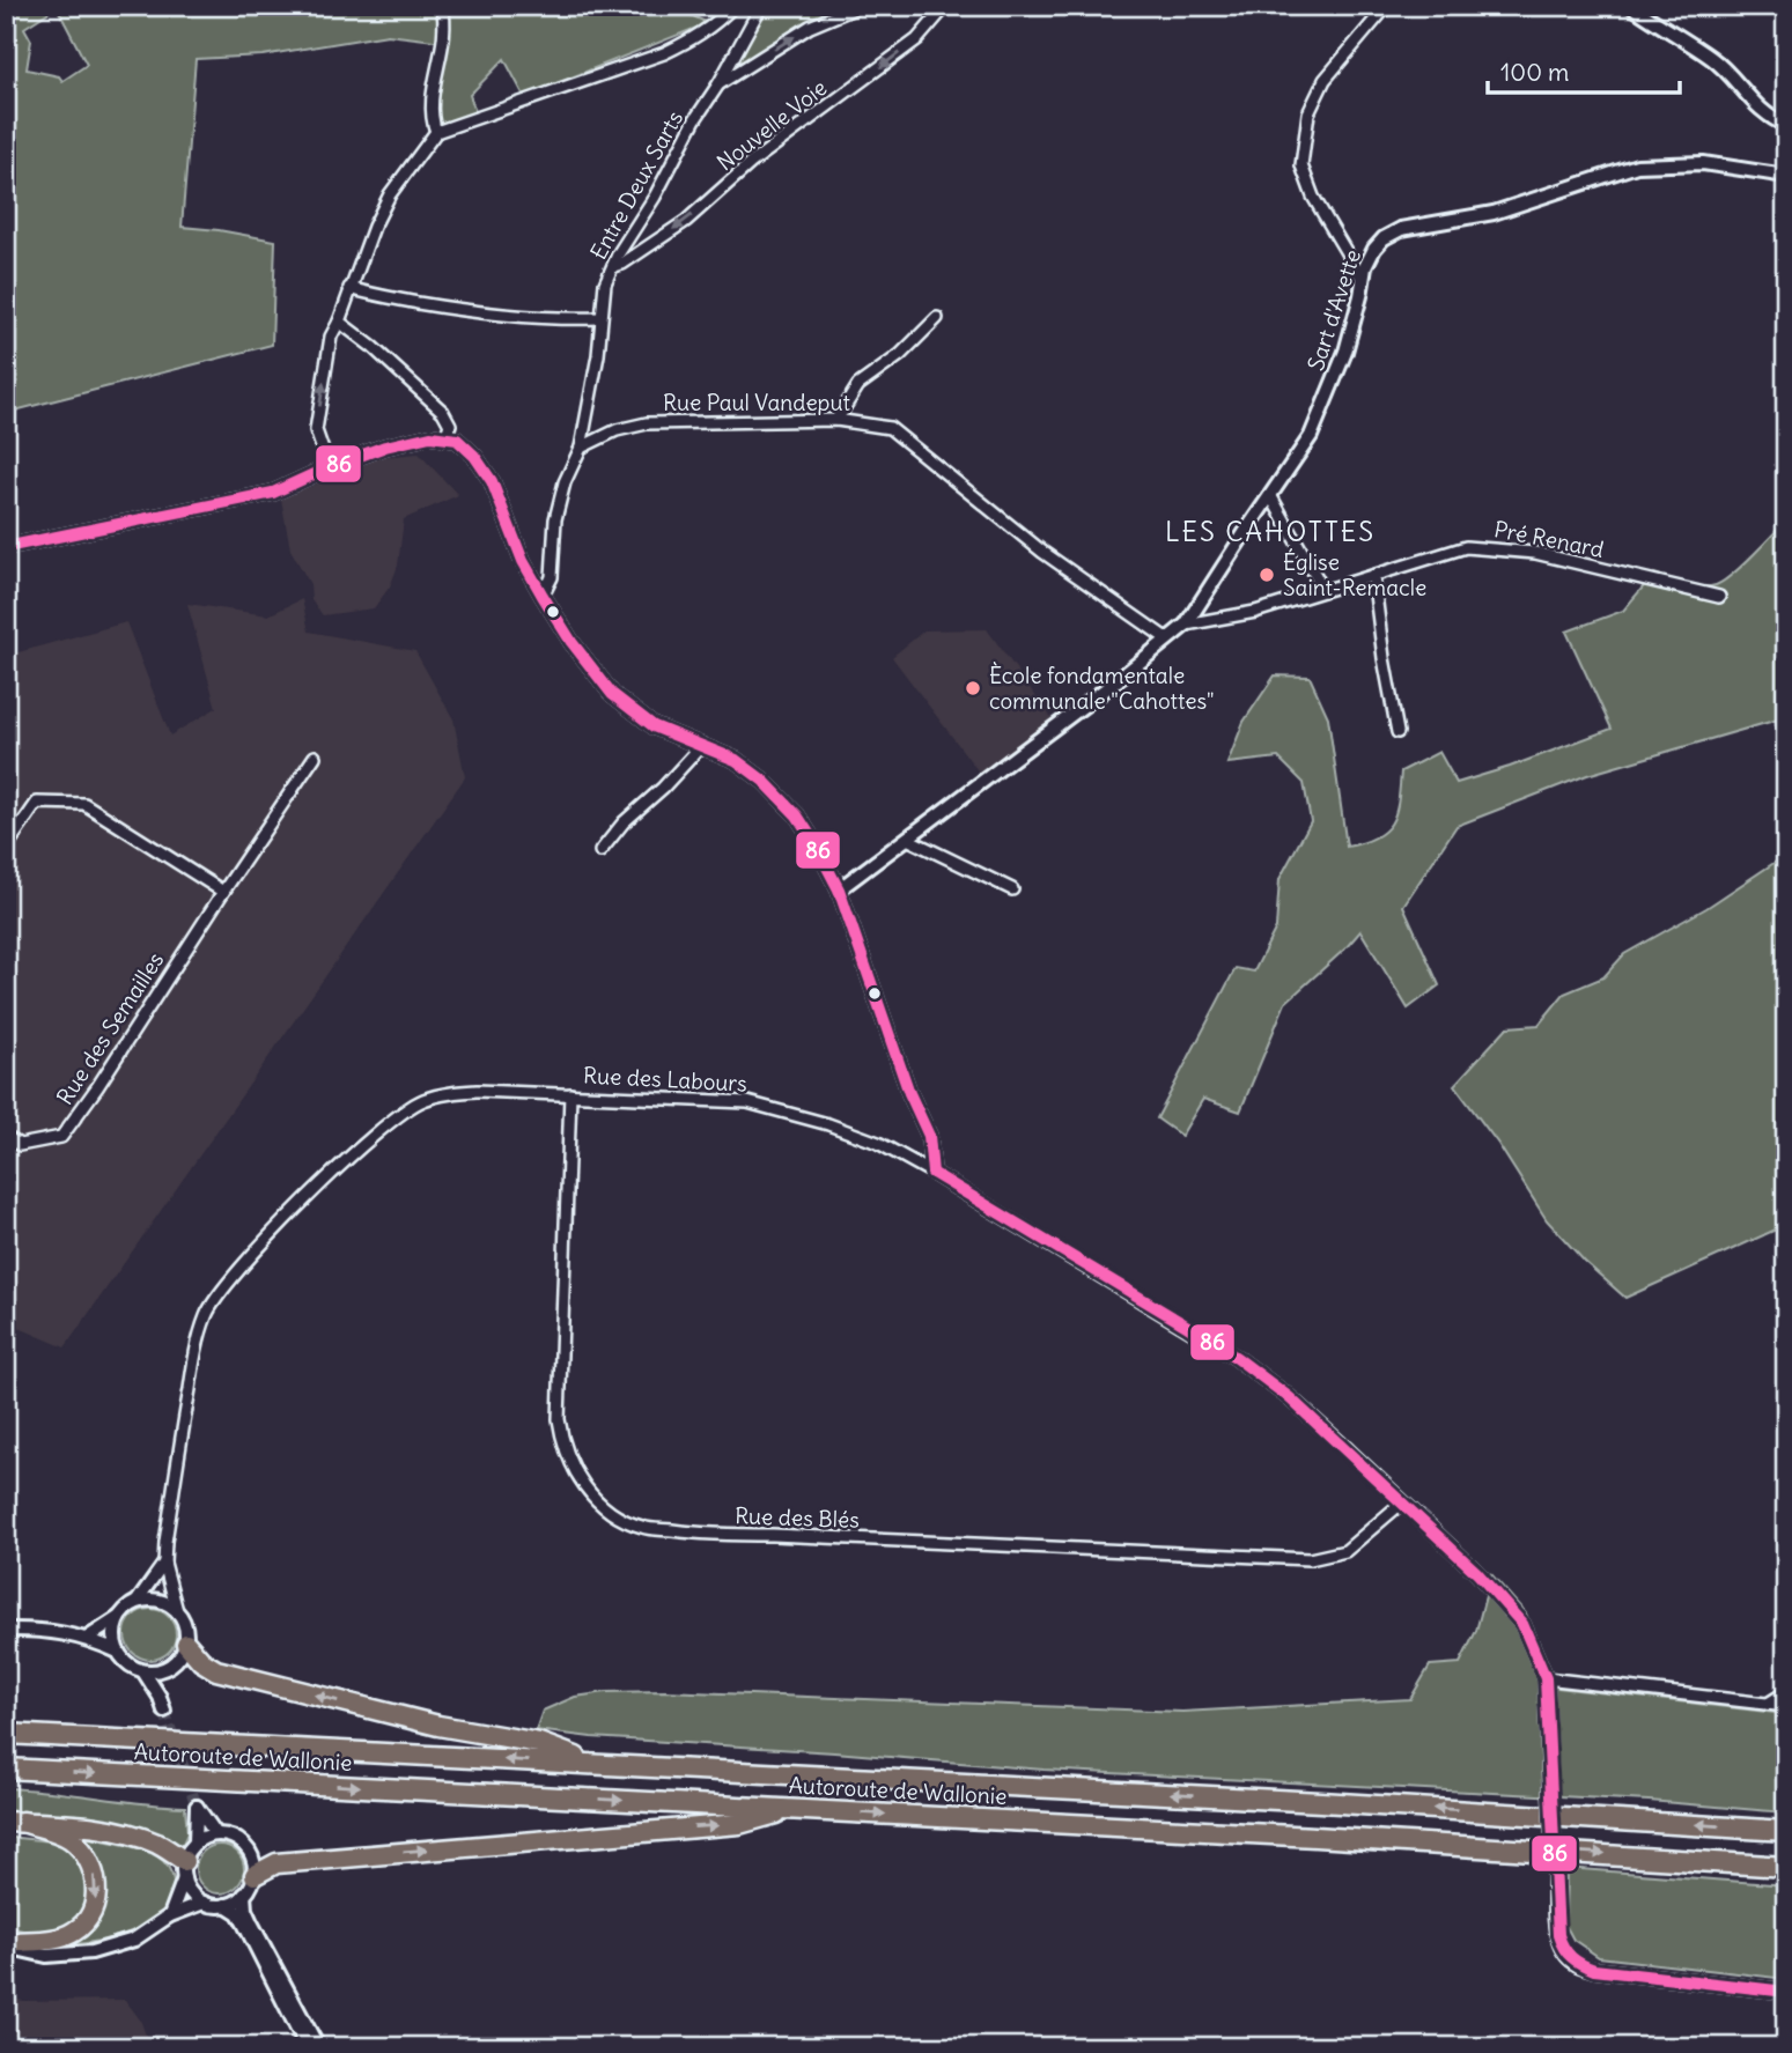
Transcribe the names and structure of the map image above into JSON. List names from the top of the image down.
{
  "streets": {
    "highway": ["Autoroute de Wallonie"],
    "street": [
      "Nouvelle Voie",
      "Entre Deux Sarts",
      "Sart d'Avette",
      "Rue Paul Vandeput",
      "Pré Renard",
      "Rue des Semailles",
      "Rue des Labours",
      "Rue des Blés"
    ]
  },
  "crossings": [
    ["Nouvelle Voie", "Entre Deux Sarts"],
    ["Entre Deux Sarts", "Rue Paul Vandeput"],
    ["Sart d'Avette", "Pré Renard"],
    ["Rue des Labours", "Rue des Blés"]
  ],
  "districts": ["LES CAHOTTES"],
  "places": ["Église Saint-Remacle", "Ècole fondamentale communale \"Cahottes\""],
  "lines": ["transit line 86"],
  "scale_bar": "100 m"
}
